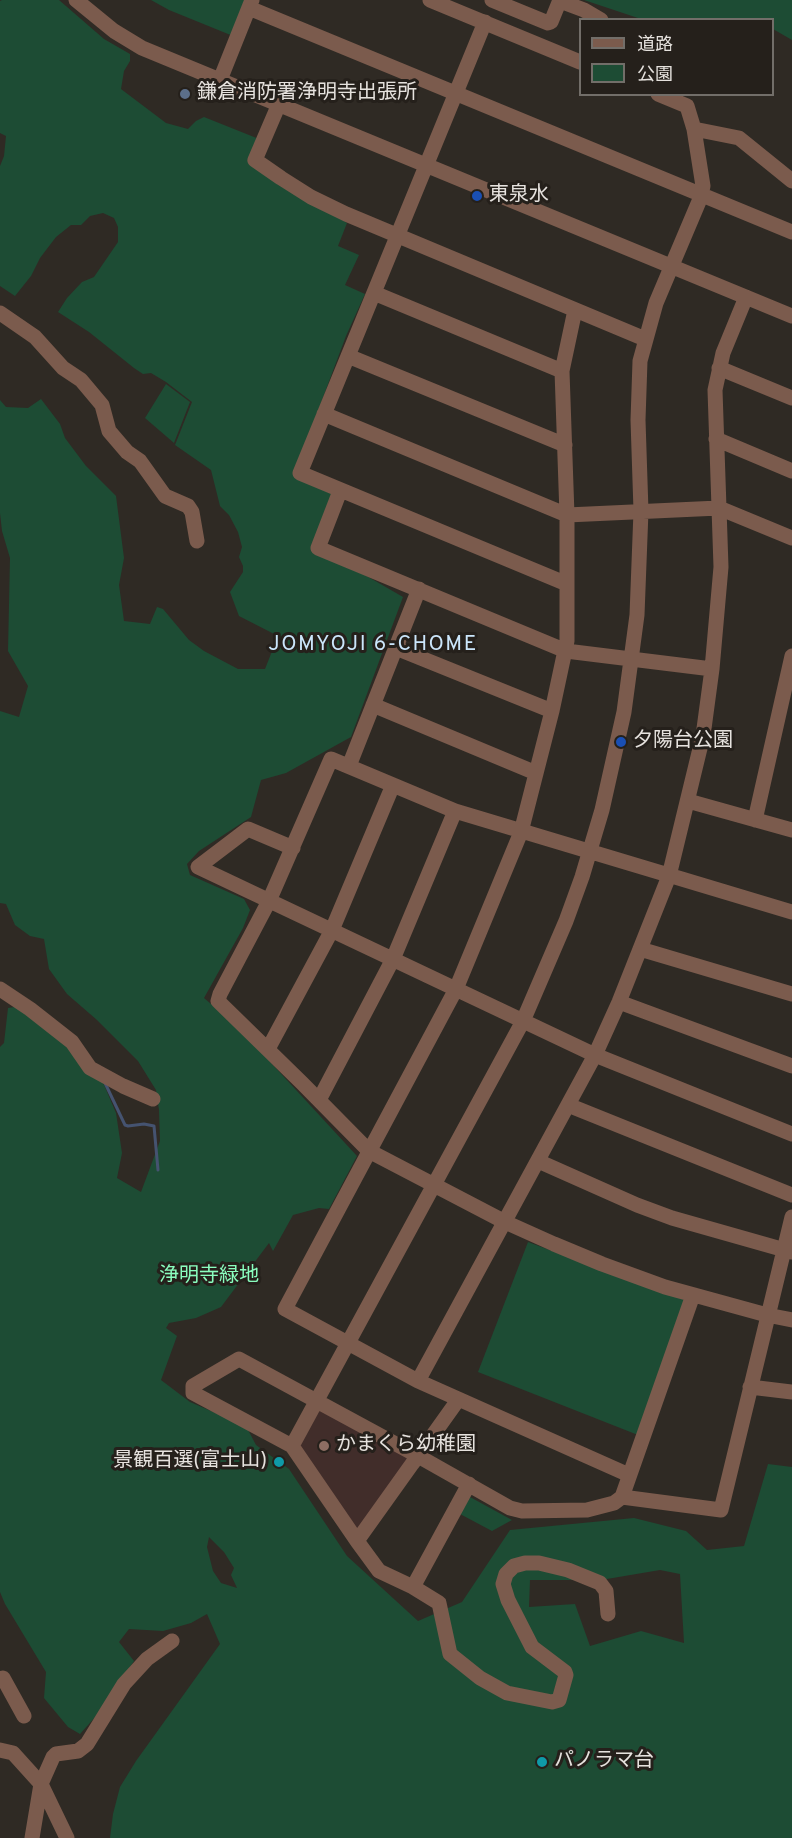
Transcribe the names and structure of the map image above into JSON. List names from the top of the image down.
{
  "districts": ["JOMYOJI 6-CHOME"],
  "parks": ["浄明寺緑地"],
  "places": [
    "鎌倉消防署浄明寺出張所",
    "東泉水",
    "夕陽台公園",
    "かまくら幼稚園",
    "景観百選(富士山)",
    "パノラマ台"
  ],
  "legend": ["道路", "公園"]
}
